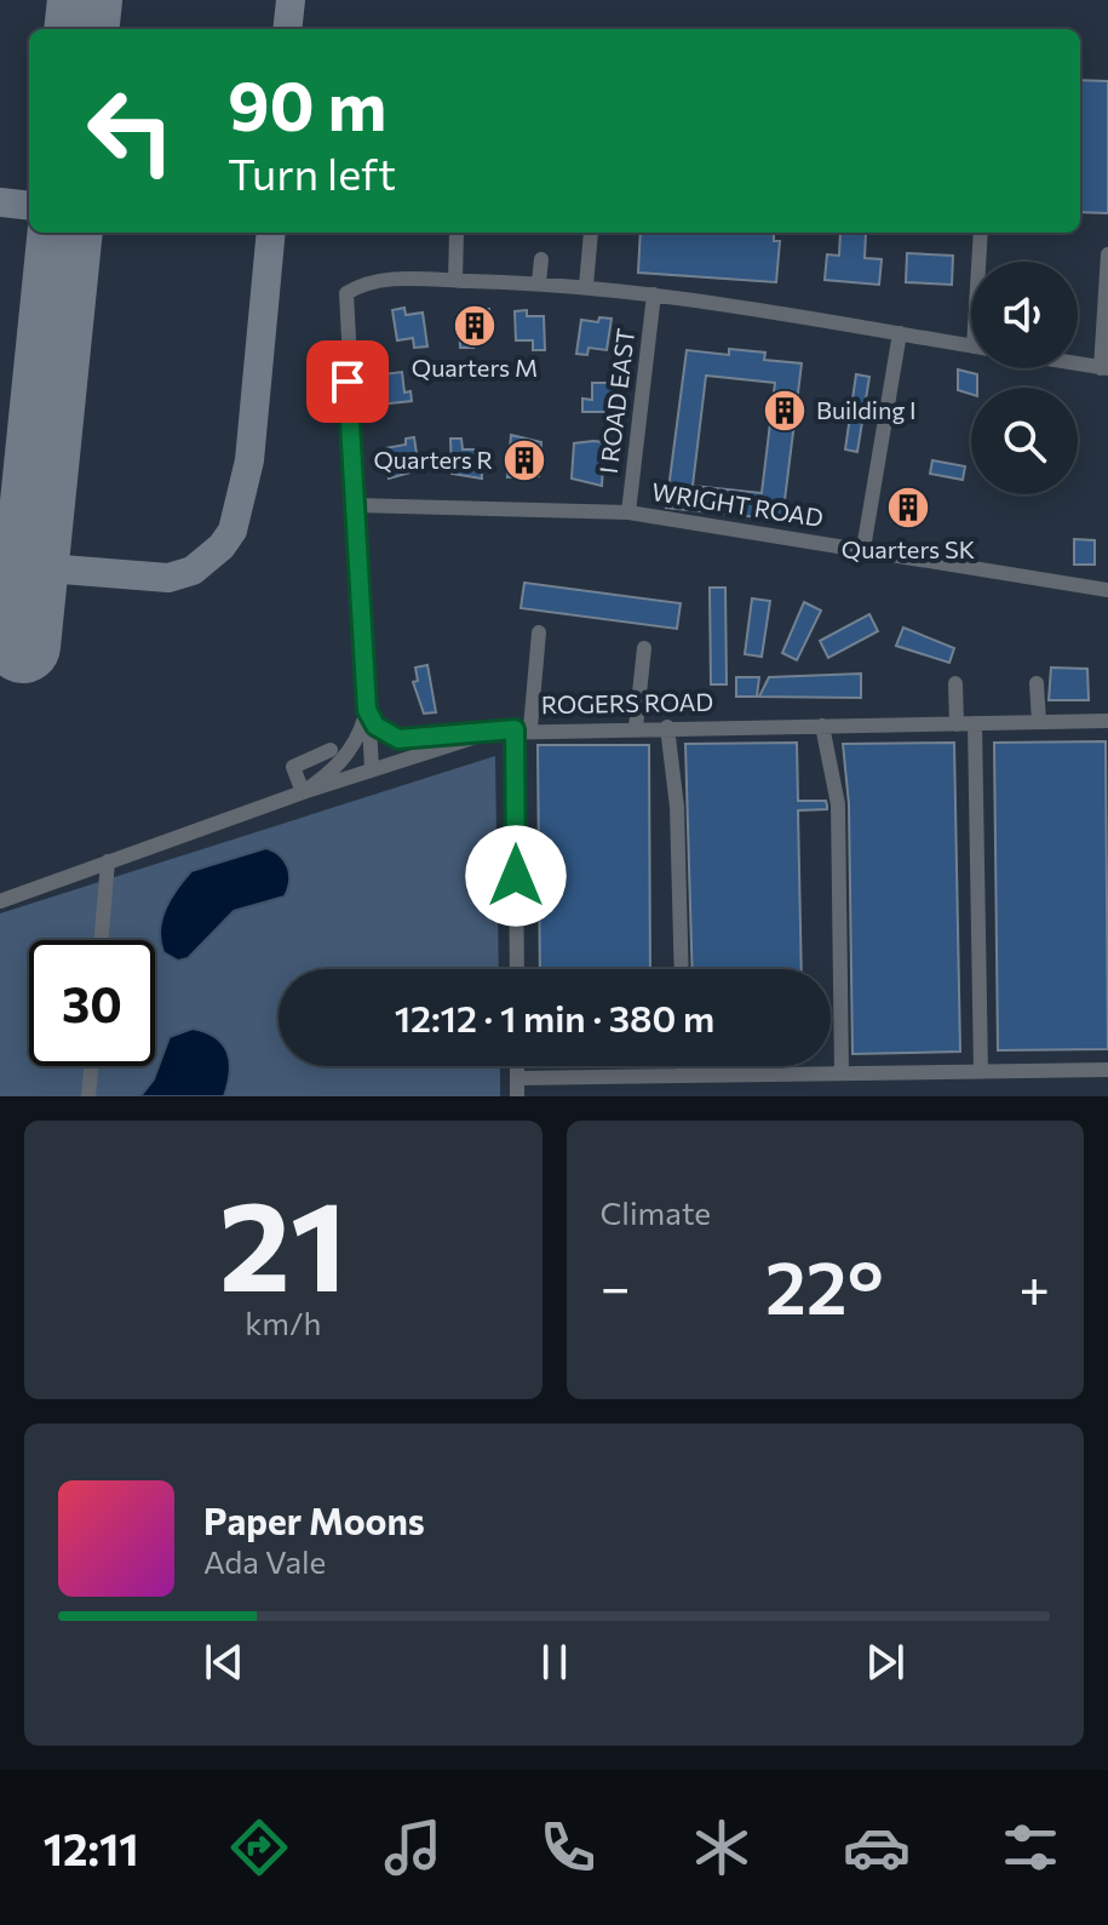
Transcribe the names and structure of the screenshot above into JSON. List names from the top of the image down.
{
  "streets": {
    "street": ["I ROAD EAST", "WRIGHT ROAD", "ROGERS ROAD"]
  },
  "crossings": [
    ["I ROAD EAST", "WRIGHT ROAD"]
  ],
  "places": {
    "building": [
      "Quarters M",
      "Building I",
      "Quarters R",
      "Quarters SK"
    ]
  },
  "page": {
    "turn": ["90 m", "Turn left"],
    "limit": "30",
    "trip": "12:12 · 1 min · 380 m",
    "tile": [
      ["21", "km/h"],
      "Climate"
    ],
    "heat": ["−", "22°", "+"],
    "song": ["Paper Moons", "Ada Vale"],
    "tabs": "12:11"
  }
}
